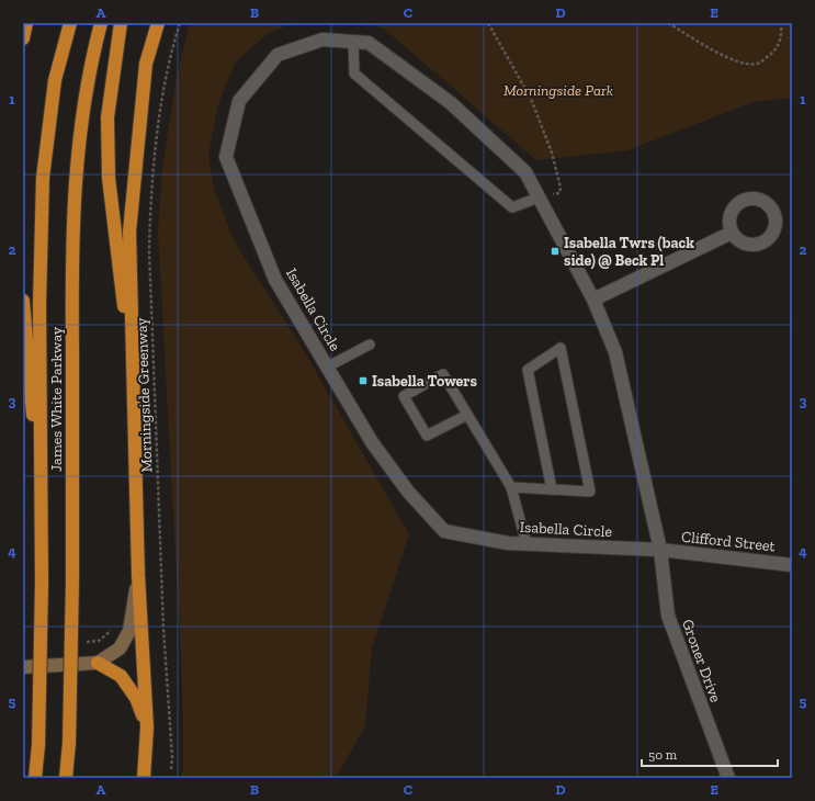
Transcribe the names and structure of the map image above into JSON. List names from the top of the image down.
{
  "streets": {
    "highway": ["James White Parkway"],
    "street": ["Isabella Circle", "Clifford Street", "Groner Drive"],
    "path": ["Morningside Greenway"]
  },
  "crossings": [
    ["Isabella Circle", "Clifford Street"],
    ["Isabella Circle", "Groner Drive"],
    ["Clifford Street", "Groner Drive"]
  ],
  "parks": ["Morningside Park"],
  "places": {
    "transit": ["Isabella Twrs (back side) @ Beck Pl", "Isabella Towers"]
  },
  "scale_bar": "50 m",
  "grid": {
    "columns": [
      "A",
      "B",
      "C",
      "D",
      "E"
    ],
    "rows": [
      "1",
      "2",
      "3",
      "4",
      "5"
    ]
  }
}
